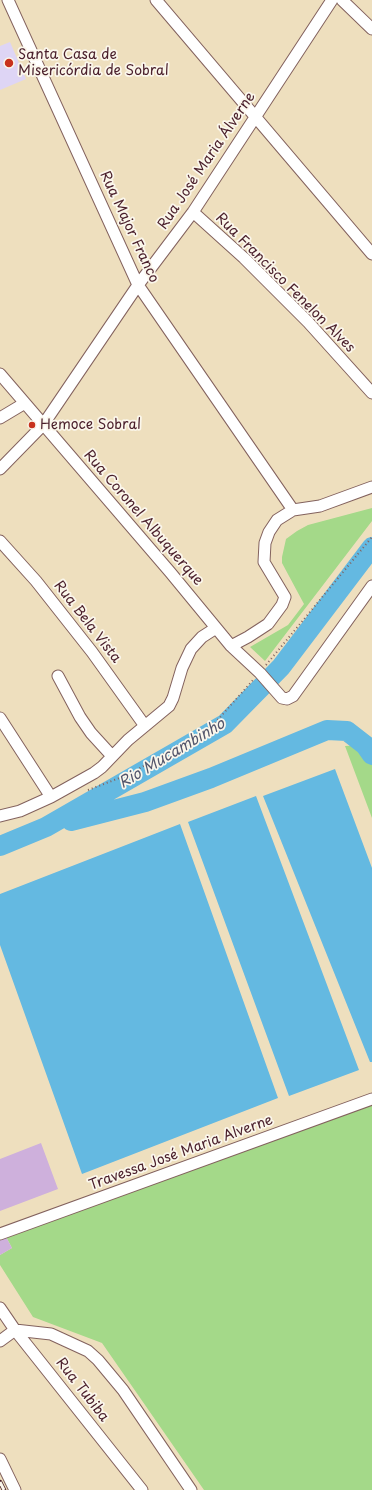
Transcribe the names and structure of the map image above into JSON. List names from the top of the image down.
{
  "streets": {
    "street": [
      "Rua José Maria Álverne",
      "Rua Major Franco",
      "Rua Francisco Fenelon Alves",
      "Rua Coronel Albuquerque",
      "Rua Bela Vista",
      "Travessa José Maria Alverne",
      "Rua Tubiba"
    ]
  },
  "crossings": [
    ["Rua José Maria Álverne", "Rua Major Franco"],
    ["Rua José Maria Álverne", "Rua Francisco Fenelon Alves"],
    ["Rua José Maria Álverne", "Rua Coronel Albuquerque"]
  ],
  "water": ["Rio Mucambinho"],
  "places": ["Santa Casa de Misericórdia de Sobral", "Hemoce Sobral"]
}
